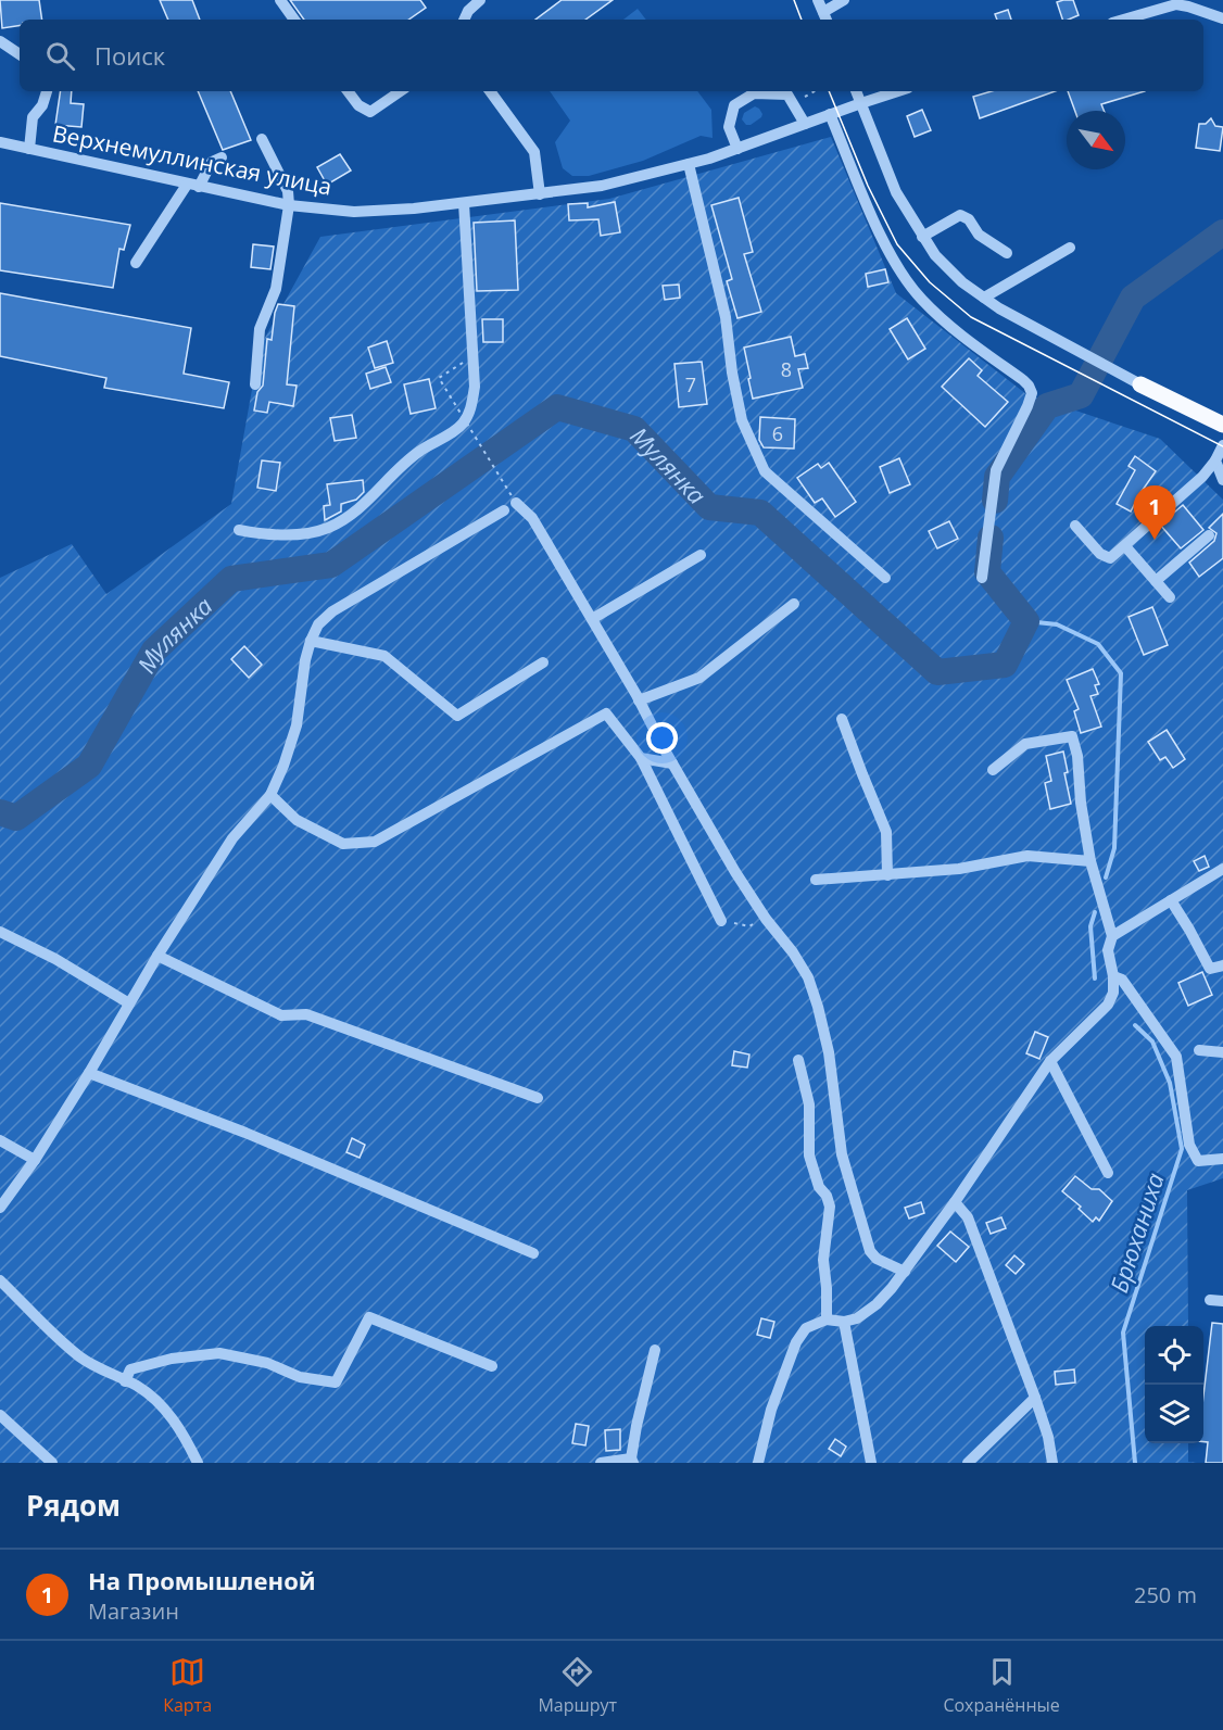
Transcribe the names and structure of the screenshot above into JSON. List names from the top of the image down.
{
  "streets": {
    "street": ["Верхнемуллинская улица"]
  },
  "water": ["Мулянка", "Брюханиха"],
  "house_numbers": ["8", "7", "6"],
  "north": "bottom right",
  "page": {
    "search": "Поиск",
    "pins": "1",
    "heading": "Рядом",
    "list": [
      {
        "mark": "1",
        "name": "На Промышленой",
        "note": "Магазин",
        "value": "250 m"
      }
    ],
    "nav": ["Карта", "Маршрут", "Сохранённые"]
  }
}
